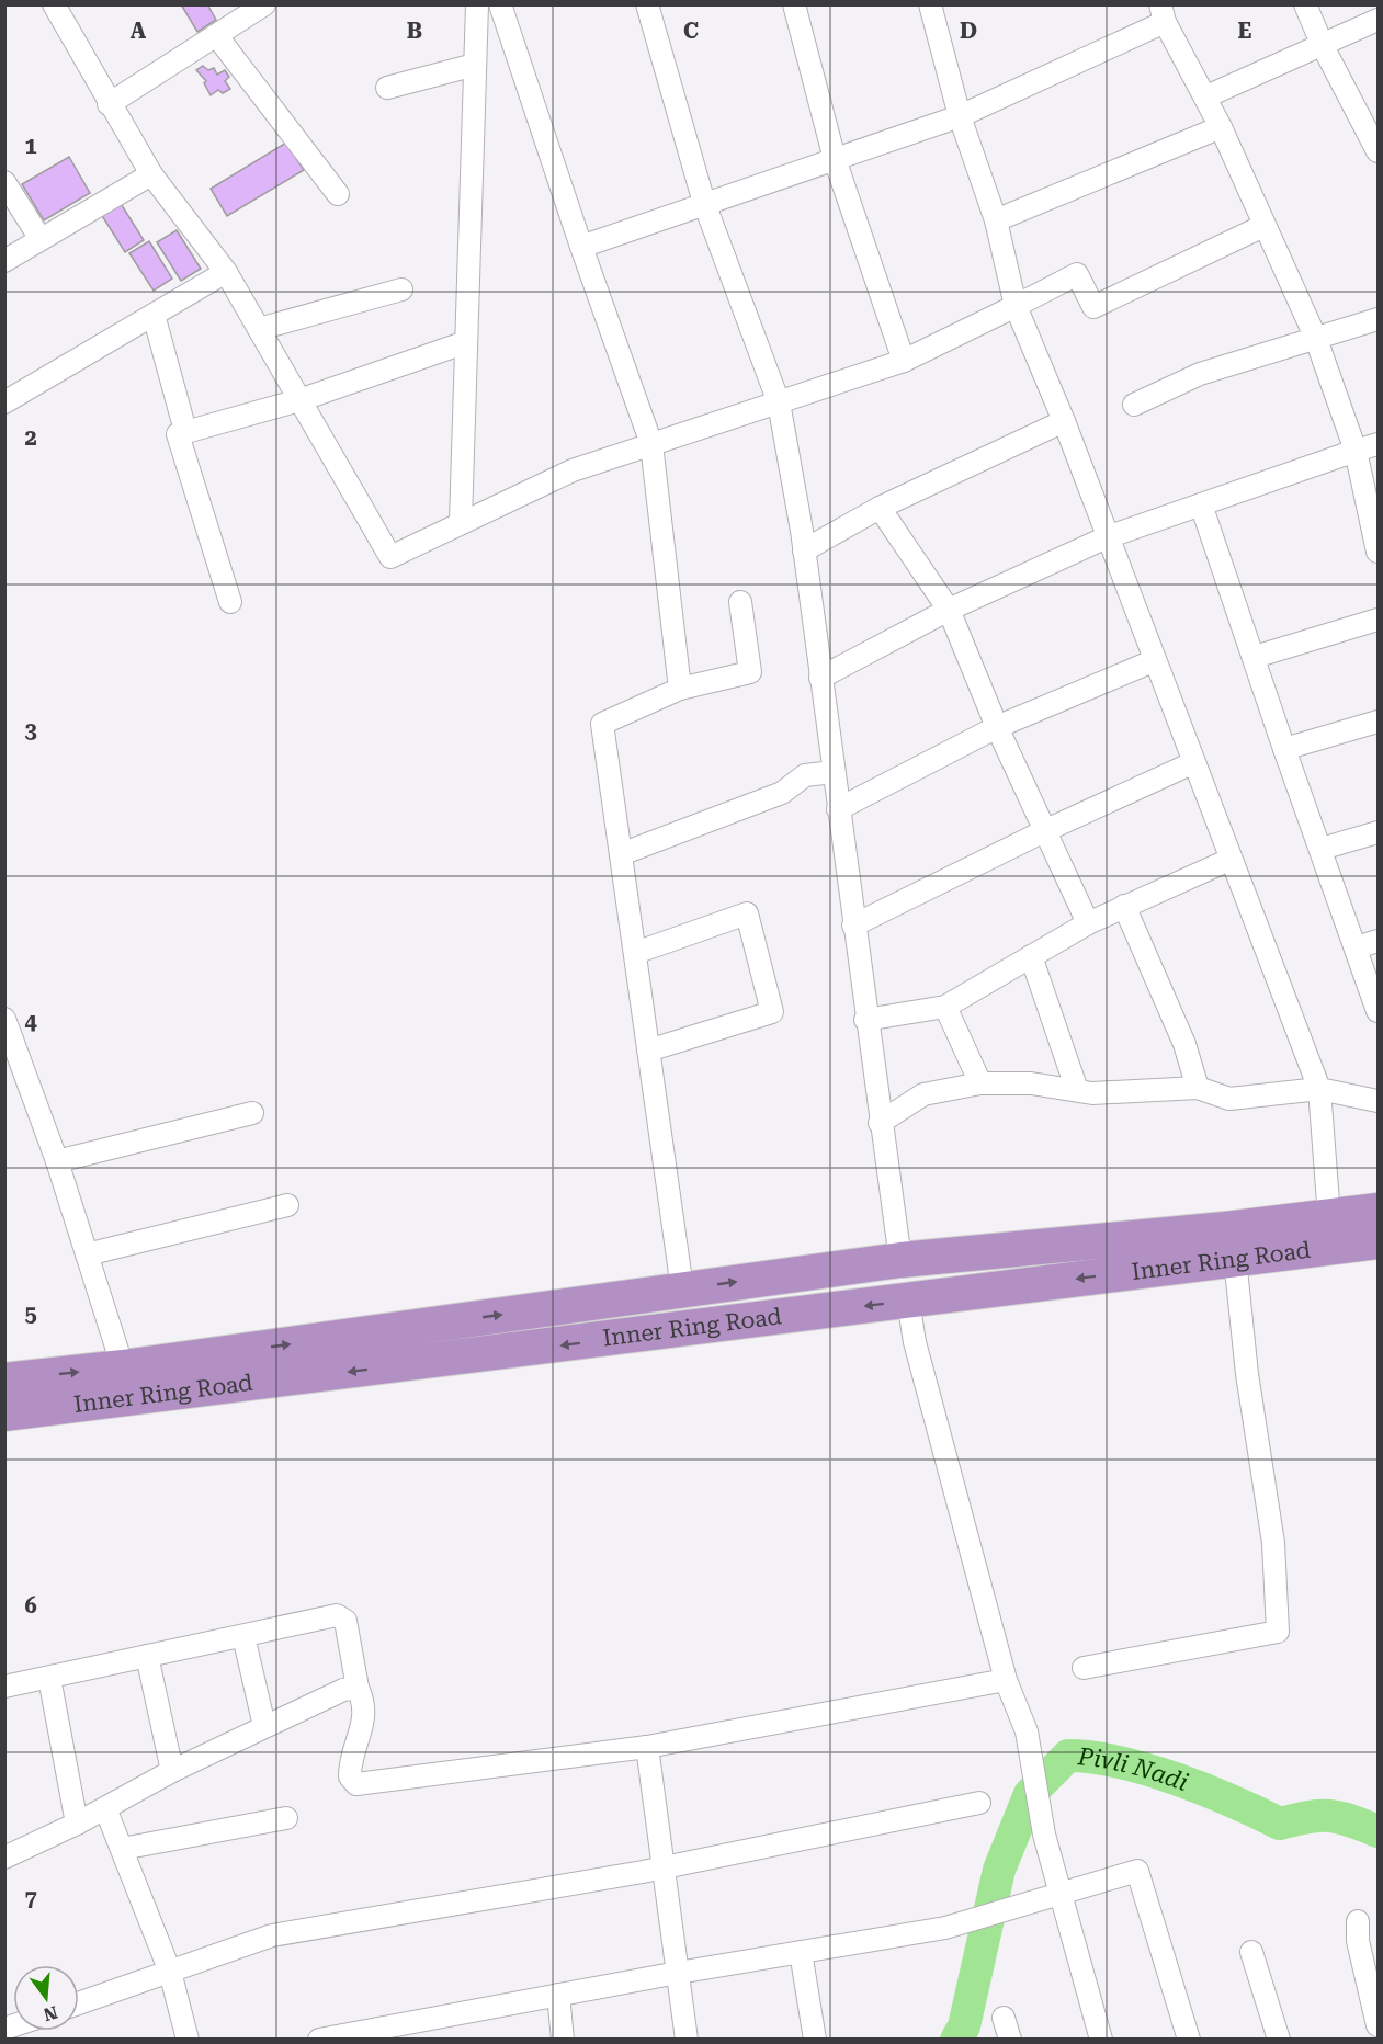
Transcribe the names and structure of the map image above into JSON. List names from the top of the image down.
{
  "streets": {
    "highway": ["Inner Ring Road"]
  },
  "water": ["Pivli Nadi"],
  "north": "bottom",
  "grid": {
    "columns": [
      "A",
      "B",
      "C",
      "D",
      "E"
    ],
    "rows": [
      "1",
      "2",
      "3",
      "4",
      "5",
      "6",
      "7"
    ]
  }
}
